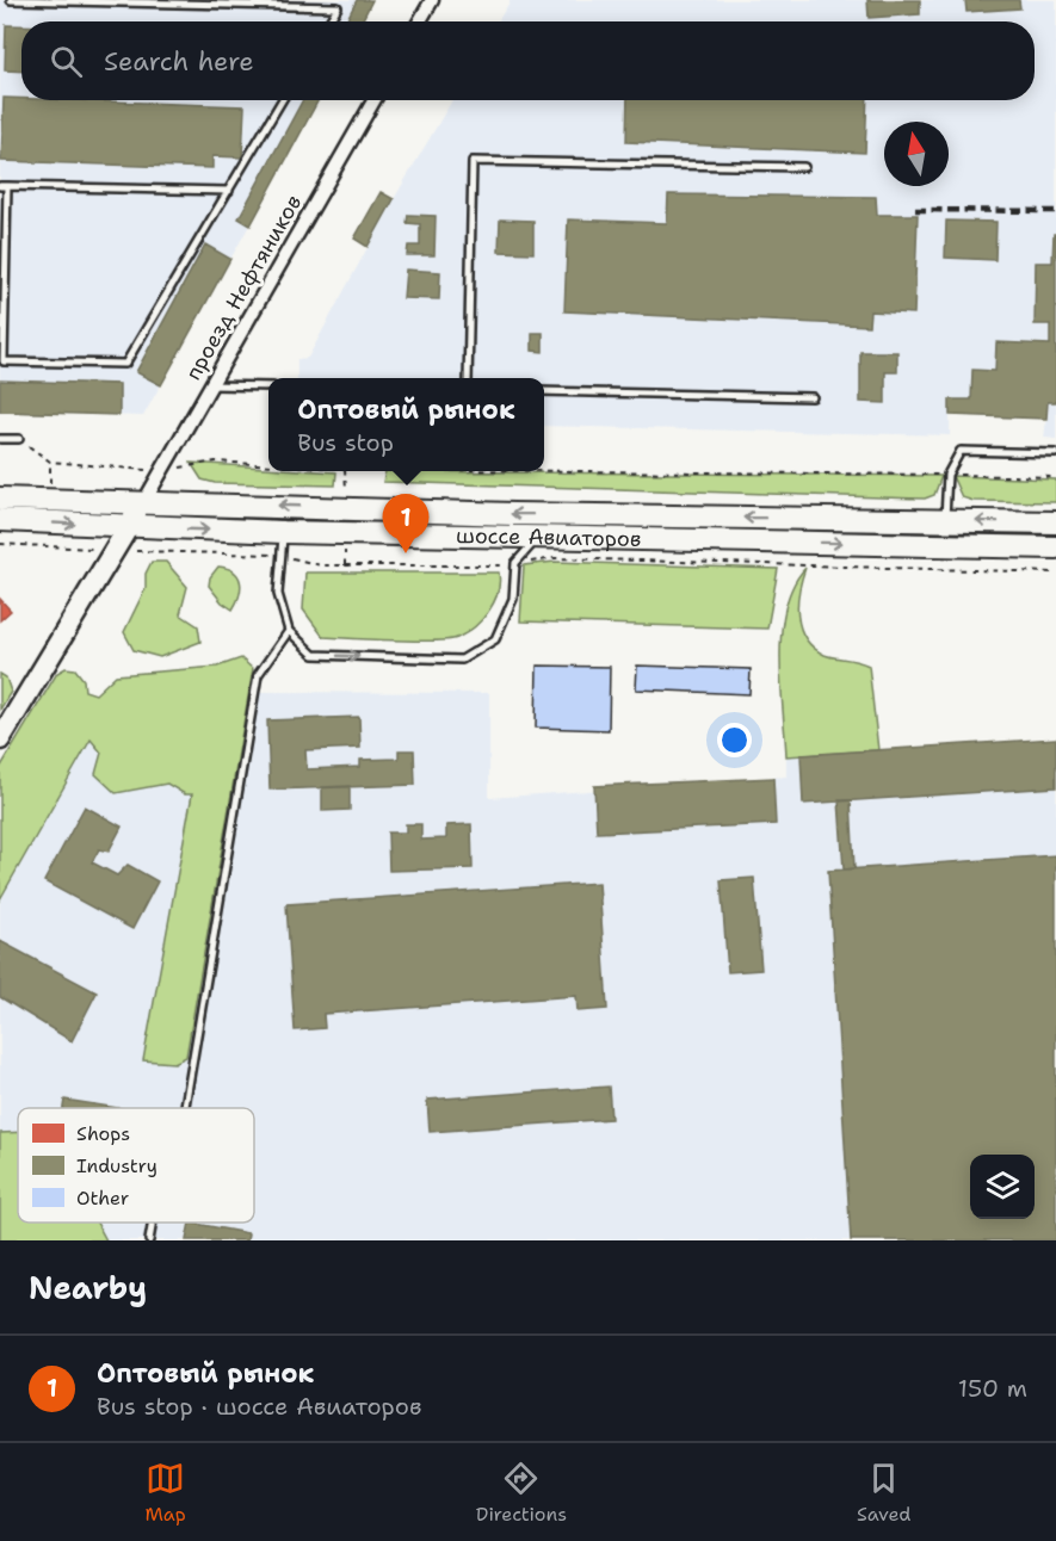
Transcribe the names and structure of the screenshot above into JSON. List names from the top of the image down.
{
  "streets": {
    "main road": ["шоссе Авиаторов"],
    "street": ["проезд Нефтяников"]
  },
  "crossings": [
    ["проезд Нефтяников", "шоссе Авиаторов"]
  ],
  "legend": ["Shops", "Industry", "Other"],
  "north": "top",
  "page": {
    "search": "Search here",
    "popup": ["Оптовый рынок", "Bus stop"],
    "pins": "1",
    "heading": "Nearby",
    "list": [
      {
        "mark": "1",
        "name": "Оптовый рынок",
        "note": "Bus stop · шоссе Авиаторов",
        "value": "150 m"
      }
    ],
    "nav": ["Map", "Directions", "Saved"]
  }
}
